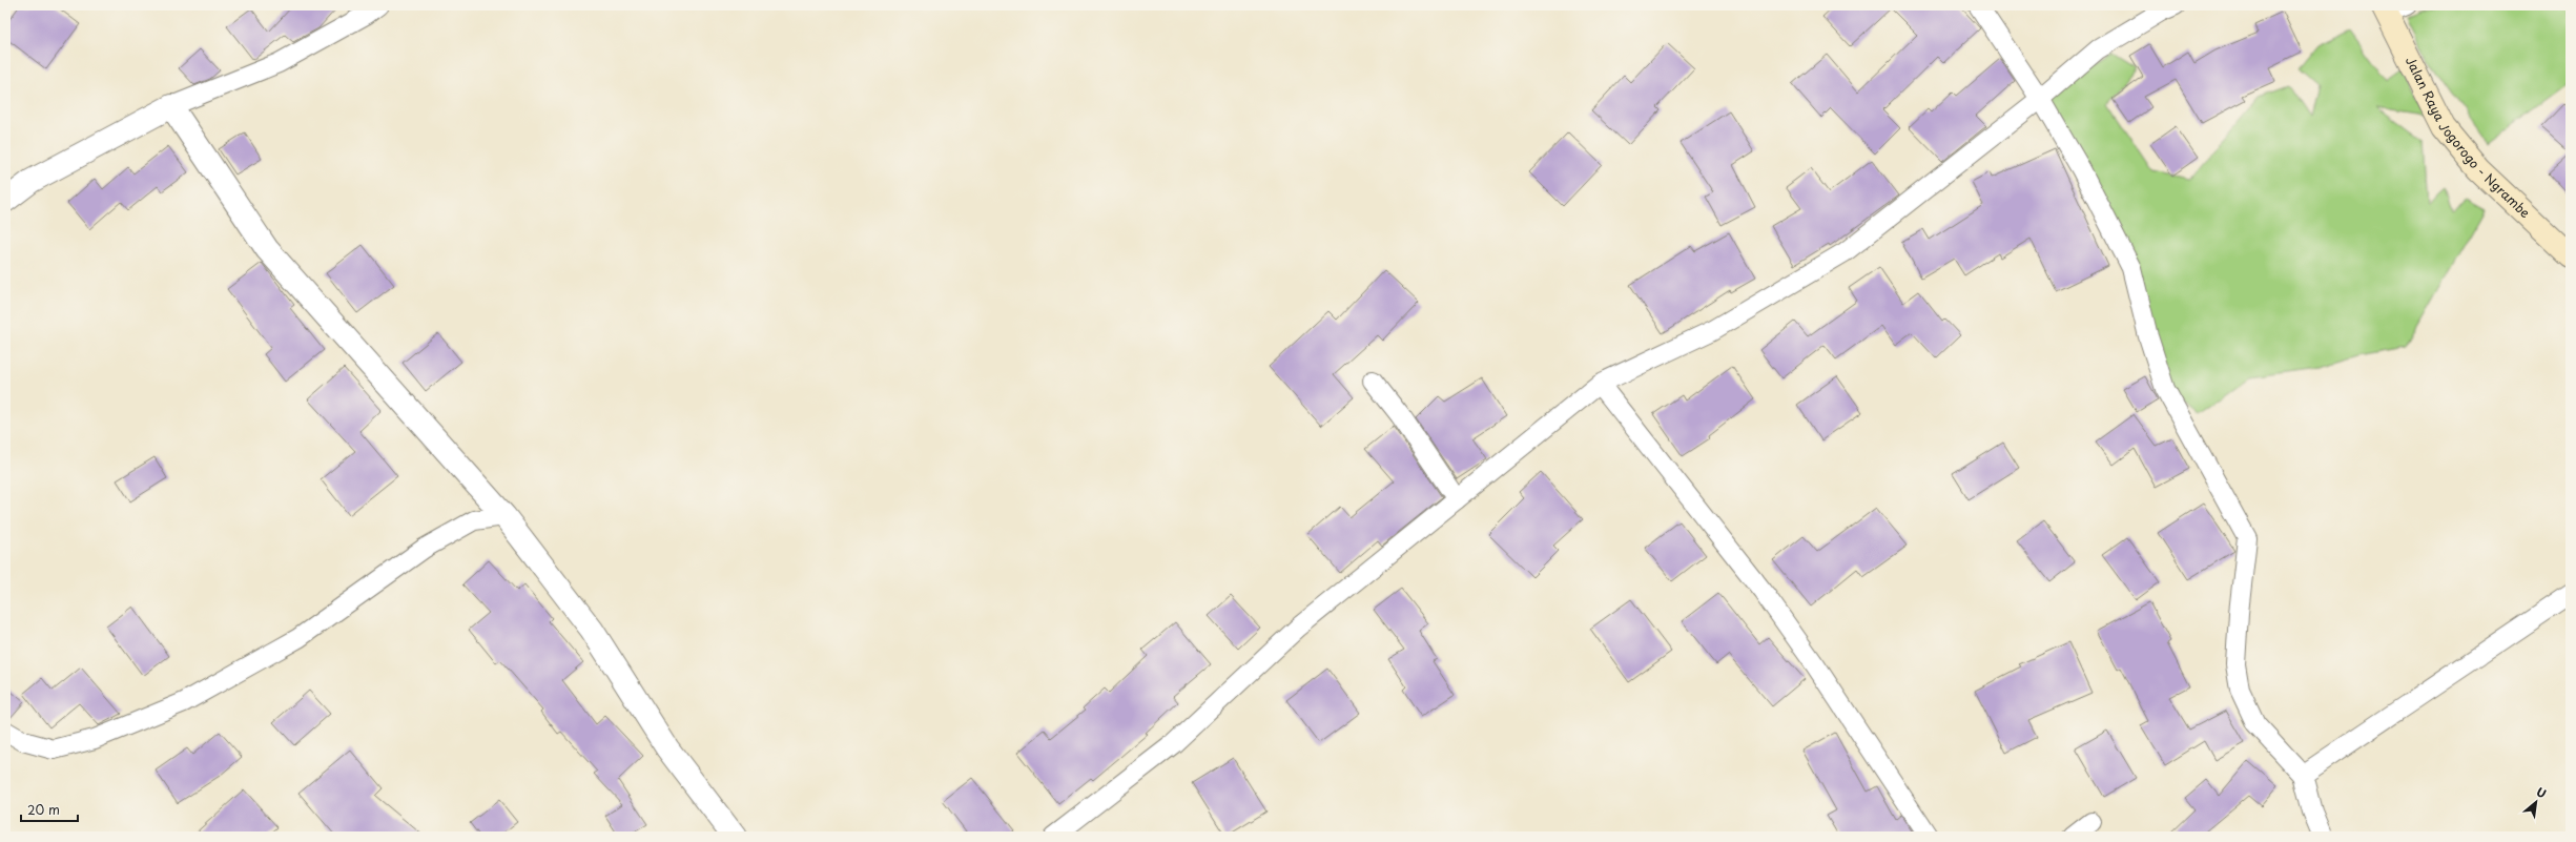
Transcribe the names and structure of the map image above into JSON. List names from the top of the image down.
{
  "streets": {
    "main road": ["Jalan Raya Jogorogo - Ngrambe"]
  },
  "scale_bar": "20 m",
  "north": "top right"
}
